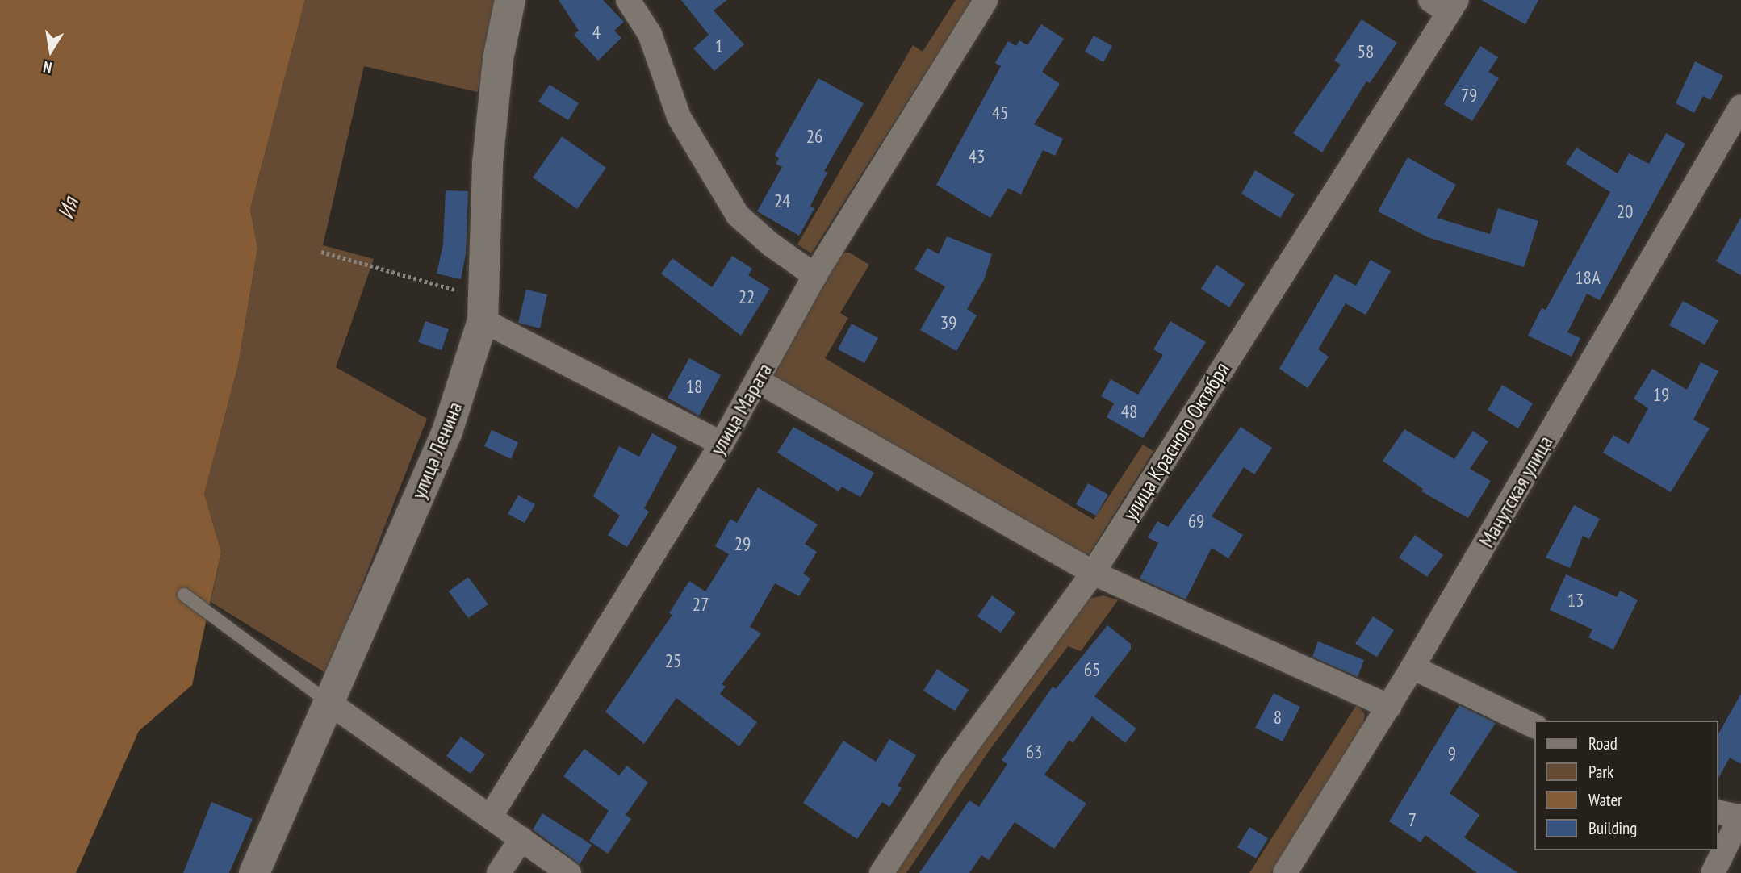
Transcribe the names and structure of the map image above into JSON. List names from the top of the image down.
{
  "streets": {
    "main road": ["улица Ленина"],
    "street": ["улица Марата", "улица Красного Октября", "Манутская улица"]
  },
  "water": ["Ия"],
  "house_numbers": [
    "4",
    "1",
    "58",
    "79",
    "45",
    "26",
    "43",
    "24",
    "20",
    "18А",
    "22",
    "39",
    "18",
    "19",
    "48",
    "69",
    "29",
    "13",
    "27",
    "25",
    "65",
    "8",
    "63",
    "9",
    "7"
  ],
  "legend": [
    "Road",
    "Park",
    "Water",
    "Building"
  ],
  "north": "bottom"
}
